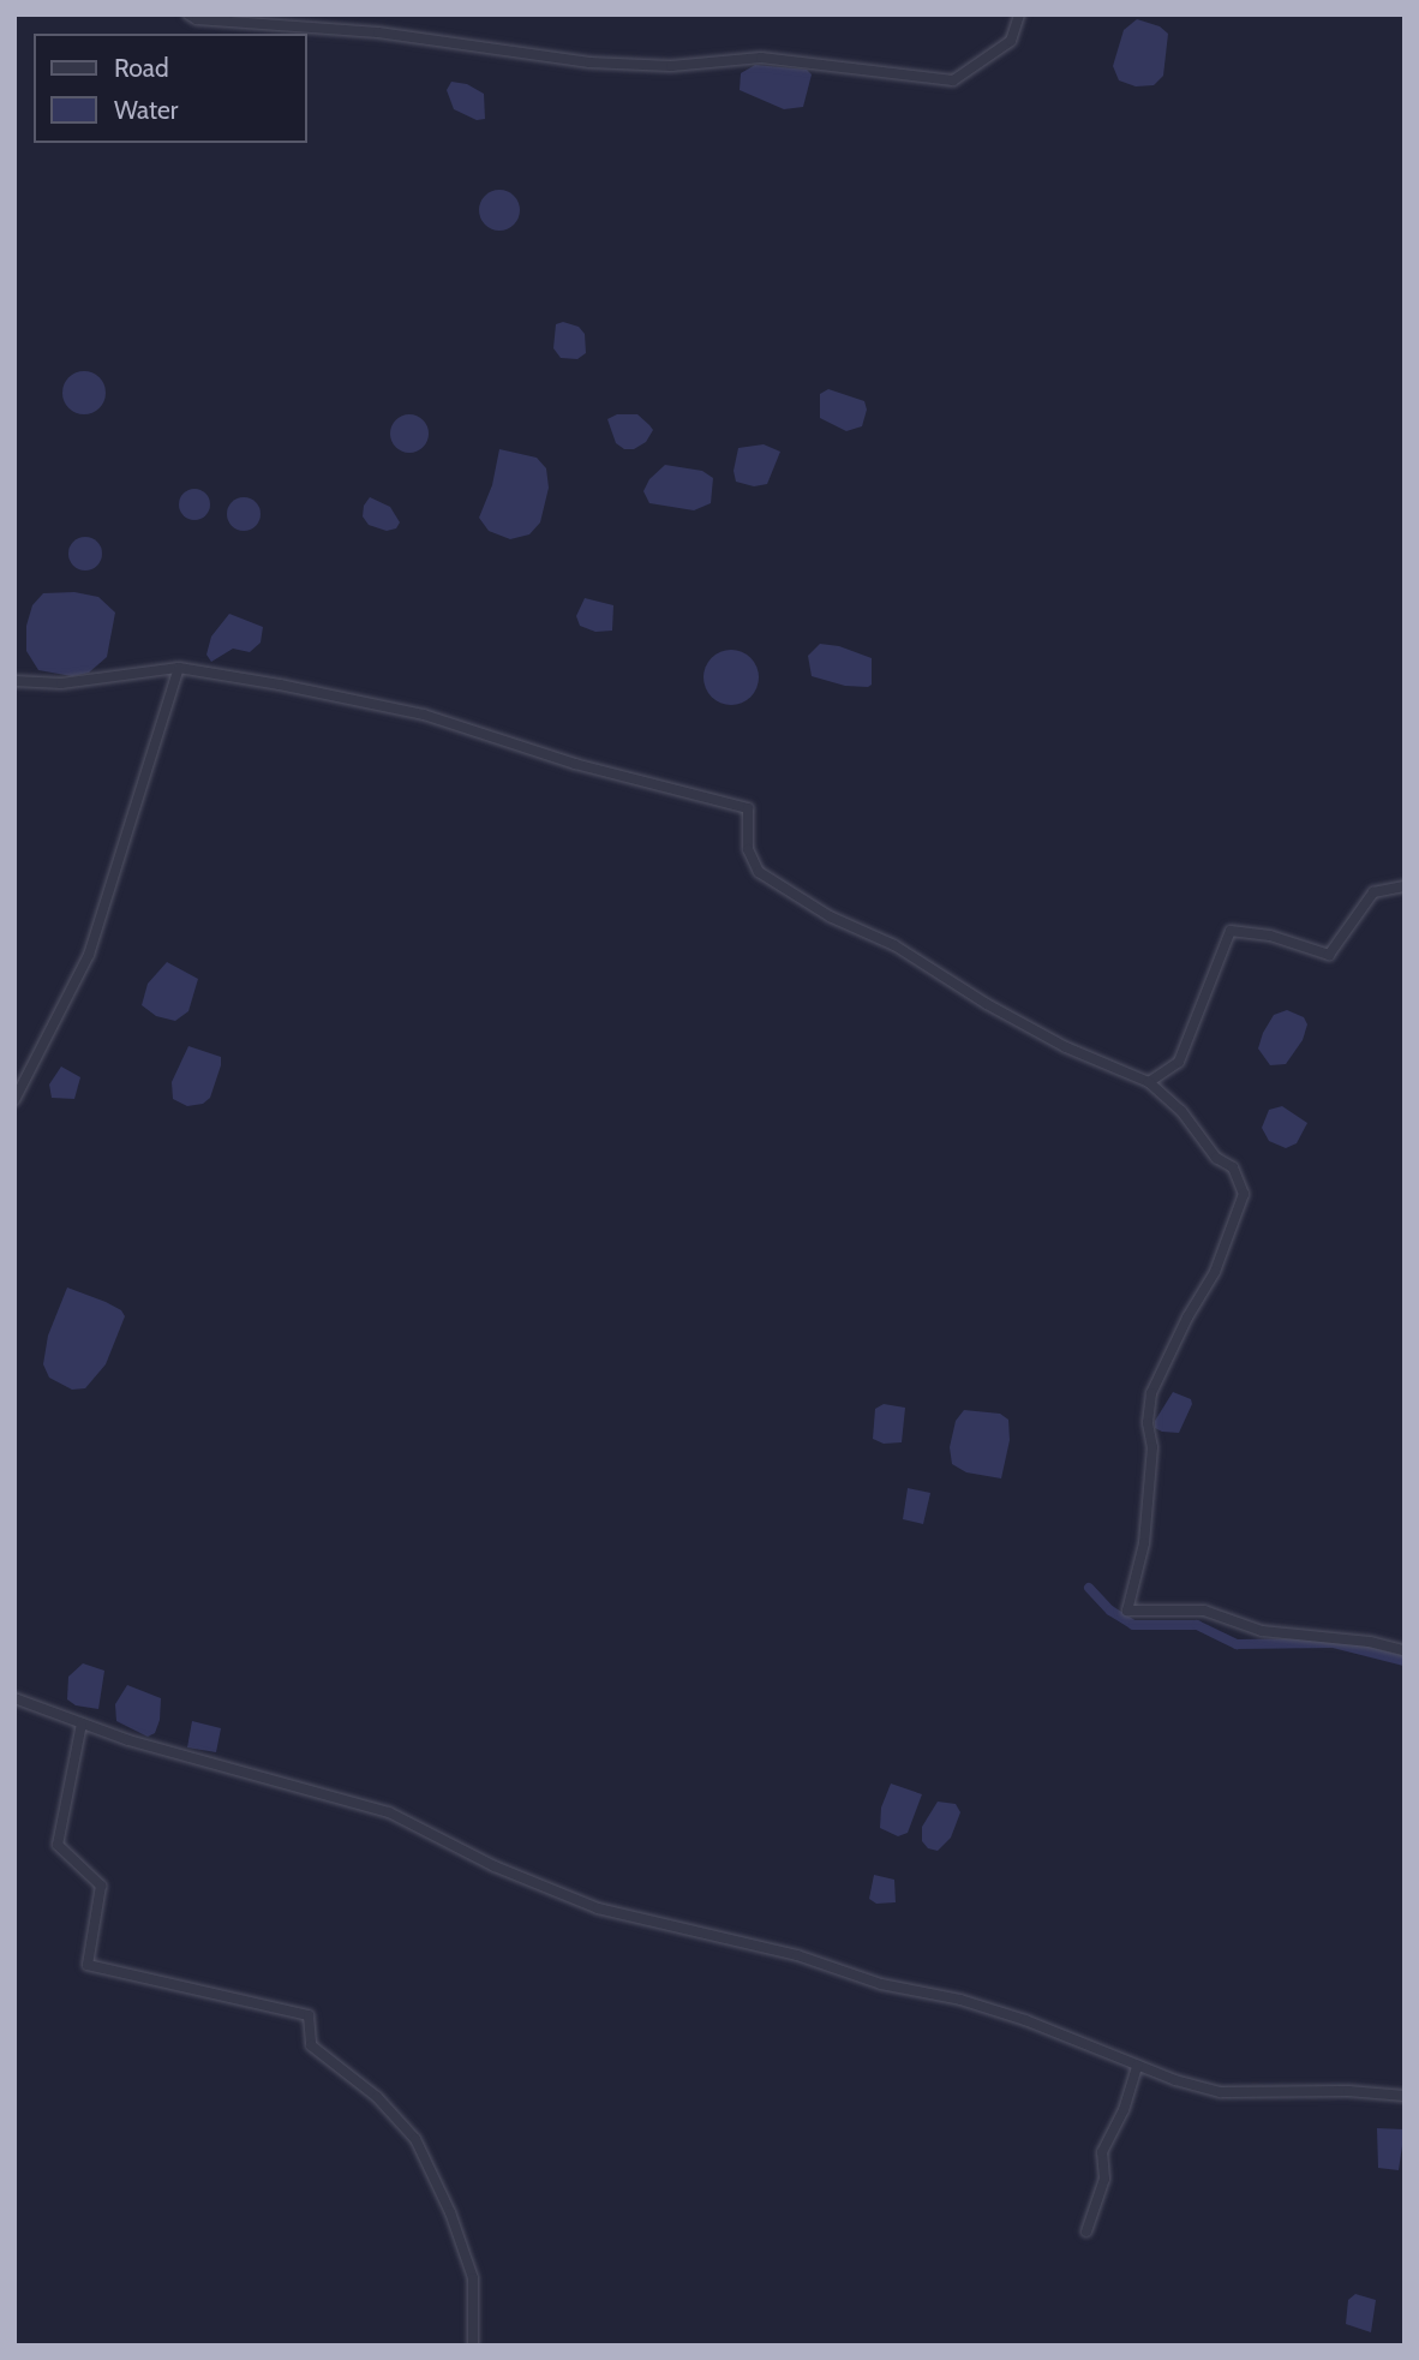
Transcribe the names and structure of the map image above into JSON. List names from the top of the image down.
{
  "legend": ["Road", "Water"]
}
